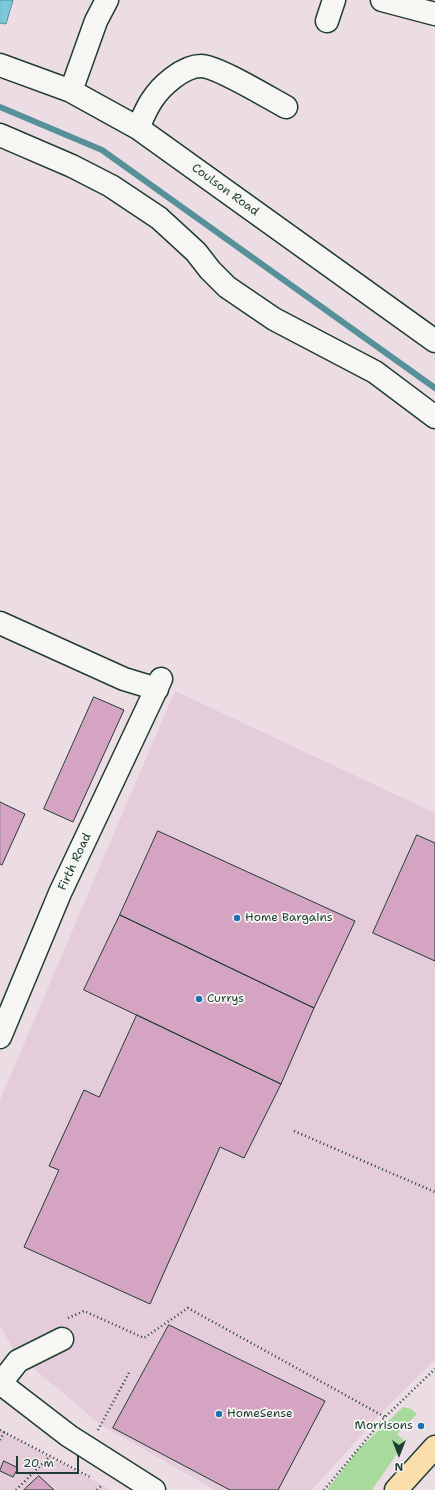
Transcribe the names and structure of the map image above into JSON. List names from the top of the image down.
{
  "streets": {
    "street": ["Coulson Road", "Firth Road"]
  },
  "places": [
    "Home Bargains",
    "Currys",
    "HomeSense",
    "Morrisons"
  ],
  "scale_bar": "20 m",
  "north": "bottom"
}
